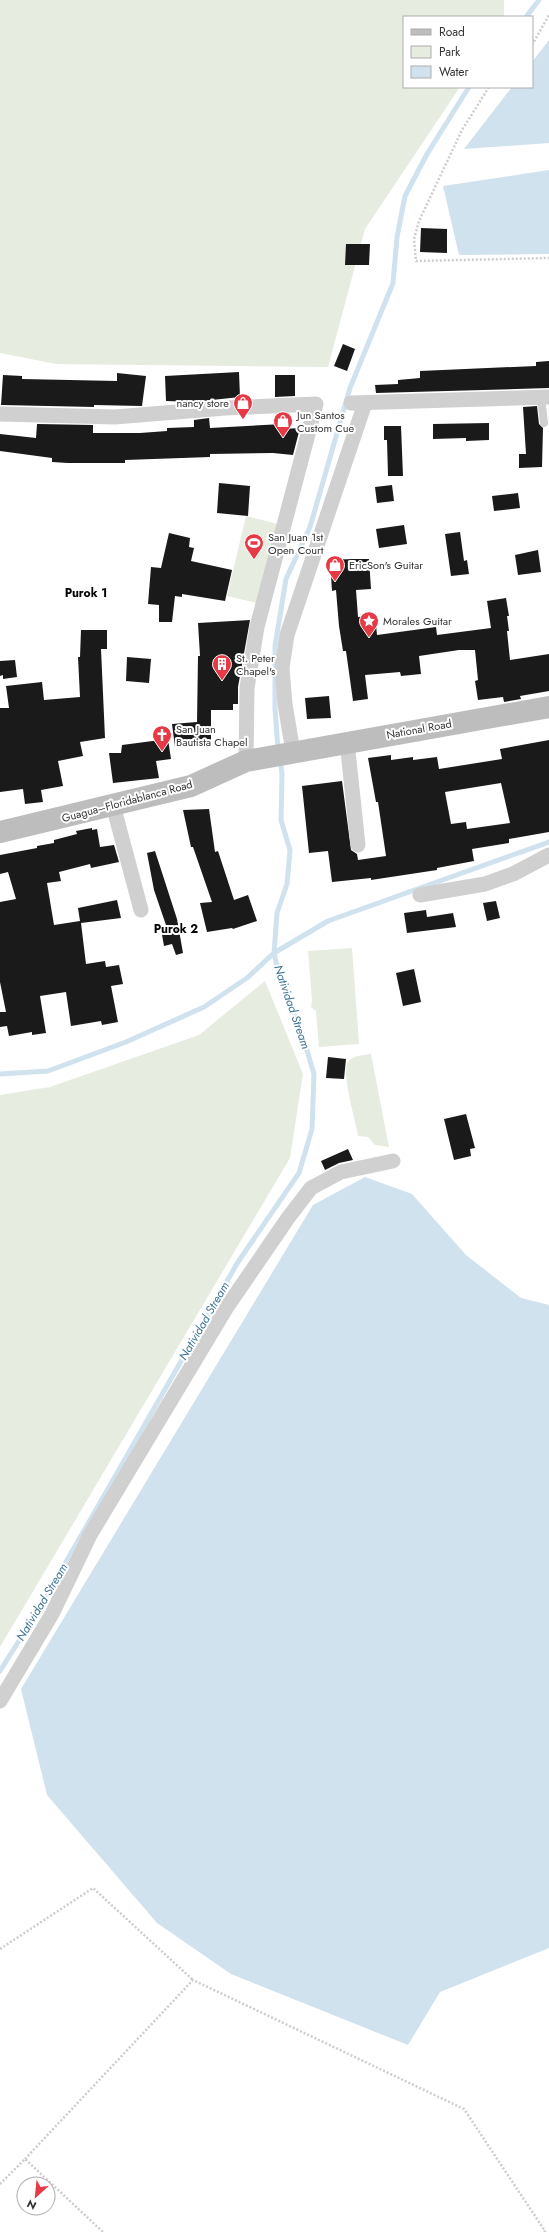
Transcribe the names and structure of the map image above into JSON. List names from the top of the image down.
{
  "streets": {
    "main road": ["National Road", "Guagua–Floridablanca Road"]
  },
  "crossings": [
    ["National Road", "Guagua–Floridablanca Road"]
  ],
  "districts": ["Purok 1", "Purok 2"],
  "water": ["Natividad Stream"],
  "places": {
    "shop": ["nancy store", "Jun Santos Custom Cue", "EricSon's Guitar"],
    "sports": ["San Juan 1st Open Court"],
    "place": ["Morales Guitar"],
    "building": ["St. Peter Chapel's"],
    "church": ["San Juan Bautista Chapel"]
  },
  "legend": ["Road", "Park", "Water"],
  "north": "bottom left"
}
